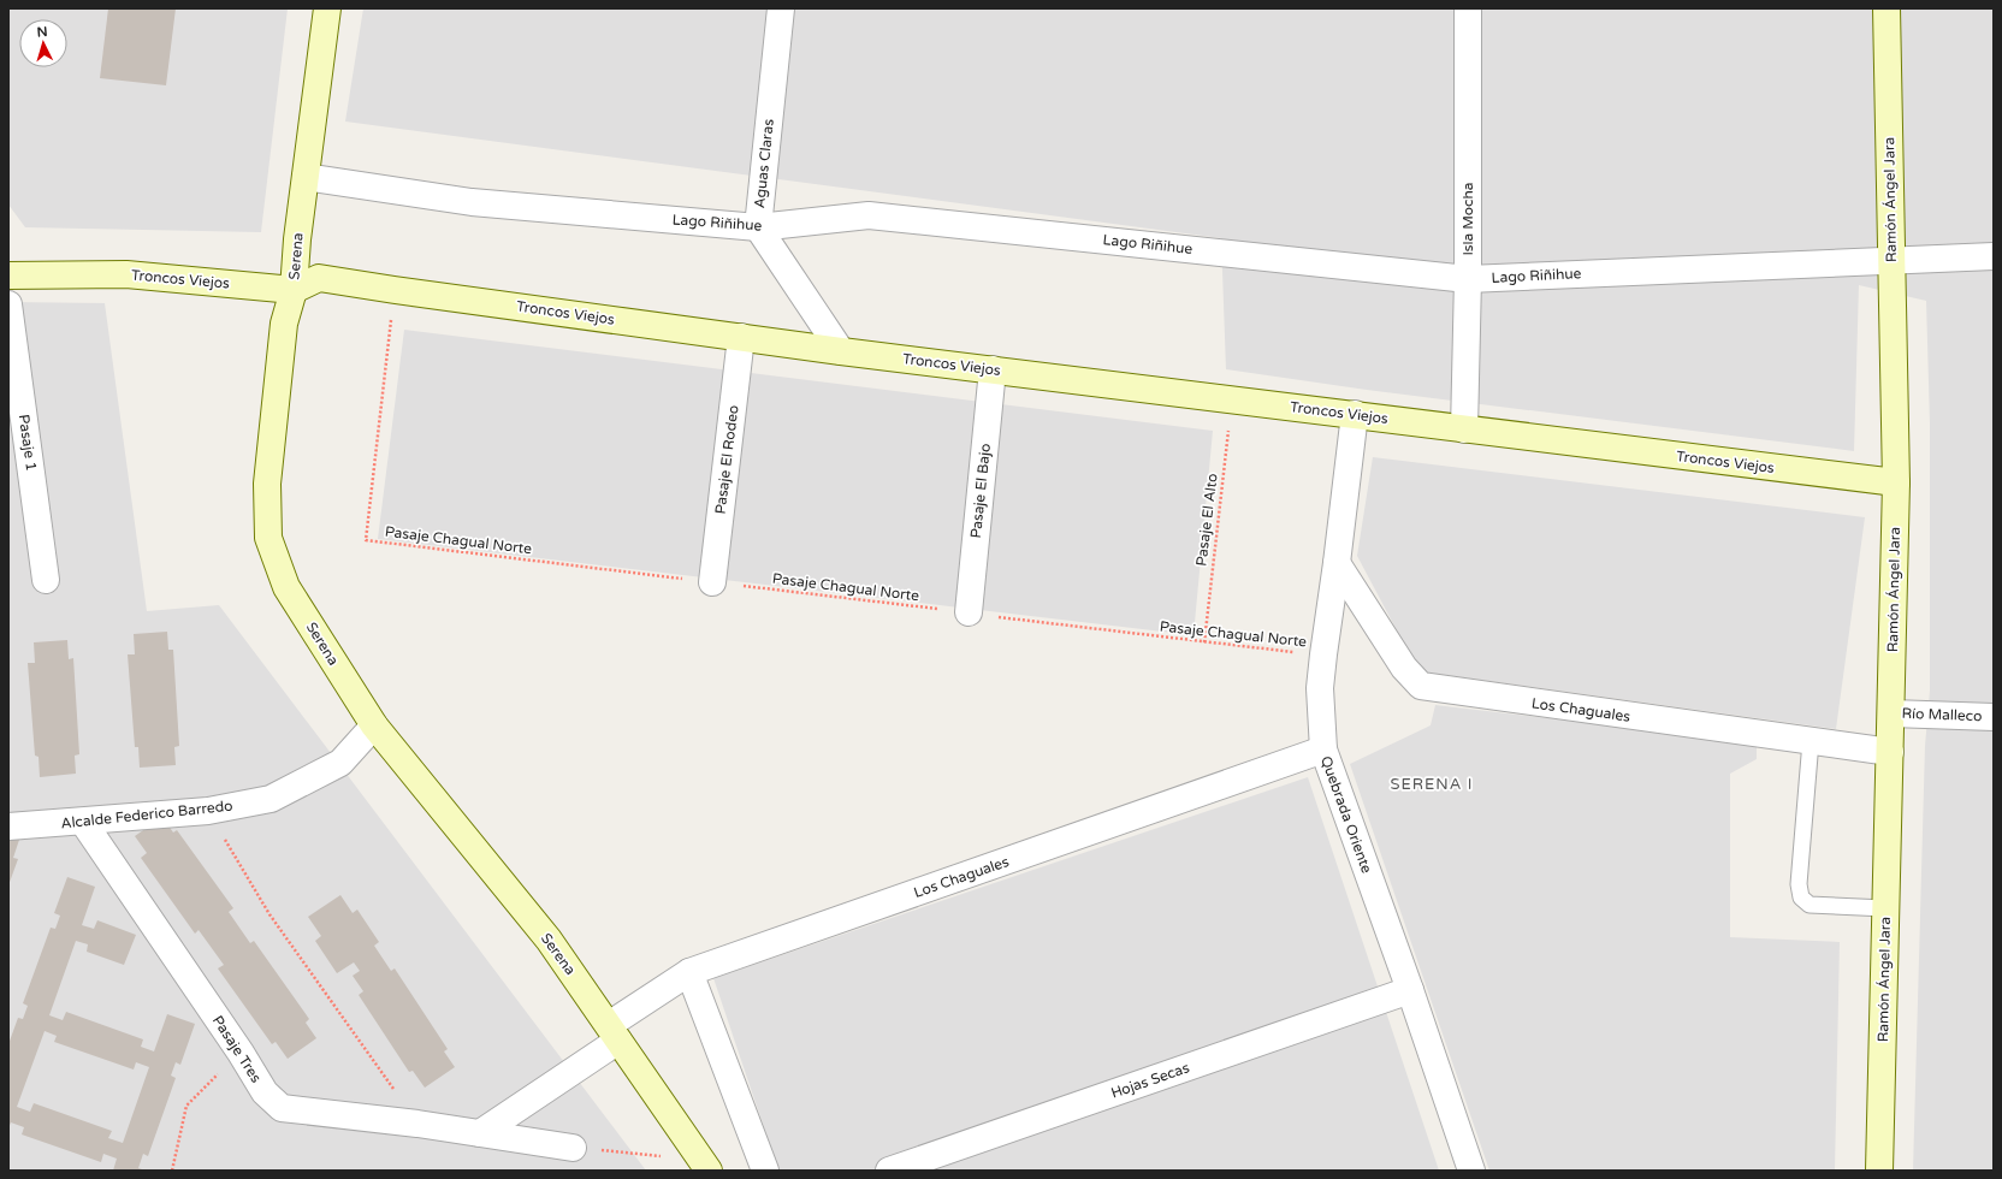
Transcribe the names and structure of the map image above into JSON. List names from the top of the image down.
{
  "streets": {
    "street": [
      "Aguas Claras",
      "Ramón Ángel Jara",
      "Isla Mocha",
      "Lago Riñihue",
      "Serena",
      "Troncos Viejos",
      "Pasaje 1",
      "Pasaje El Rodeo",
      "Pasaje El Bajo",
      "Los Chaguales",
      "Río Malleco",
      "Alcalde Federico Barredo",
      "Quebrada Oriente",
      "Pasaje Tres",
      "Hojas Secas"
    ],
    "path": ["Pasaje El Alto", "Pasaje Chagual Norte"]
  },
  "crossings": [
    ["Aguas Claras", "Lago Riñihue"],
    ["Aguas Claras", "Troncos Viejos"],
    ["Ramón Ángel Jara", "Lago Riñihue"],
    ["Ramón Ángel Jara", "Troncos Viejos"],
    ["Ramón Ángel Jara", "Los Chaguales"],
    ["Ramón Ángel Jara", "Río Malleco"],
    ["Isla Mocha", "Lago Riñihue"],
    ["Isla Mocha", "Troncos Viejos"],
    ["Lago Riñihue", "Serena"],
    ["Serena", "Troncos Viejos"],
    ["Serena", "Los Chaguales"],
    ["Serena", "Alcalde Federico Barredo"],
    ["Troncos Viejos", "Pasaje El Rodeo"],
    ["Troncos Viejos", "Pasaje El Bajo"],
    ["Troncos Viejos", "Pasaje El Alto"],
    ["Troncos Viejos", "Pasaje Chagual Norte"],
    ["Troncos Viejos", "Quebrada Oriente"],
    ["Pasaje El Rodeo", "Pasaje Chagual Norte"],
    ["Pasaje El Bajo", "Pasaje Chagual Norte"],
    ["Pasaje El Alto", "Pasaje Chagual Norte"],
    ["Pasaje Chagual Norte", "Quebrada Oriente"],
    ["Los Chaguales", "Quebrada Oriente"],
    ["Alcalde Federico Barredo", "Pasaje Tres"],
    ["Quebrada Oriente", "Hojas Secas"]
  ],
  "districts": ["SERENA I"],
  "north": "top"
}
